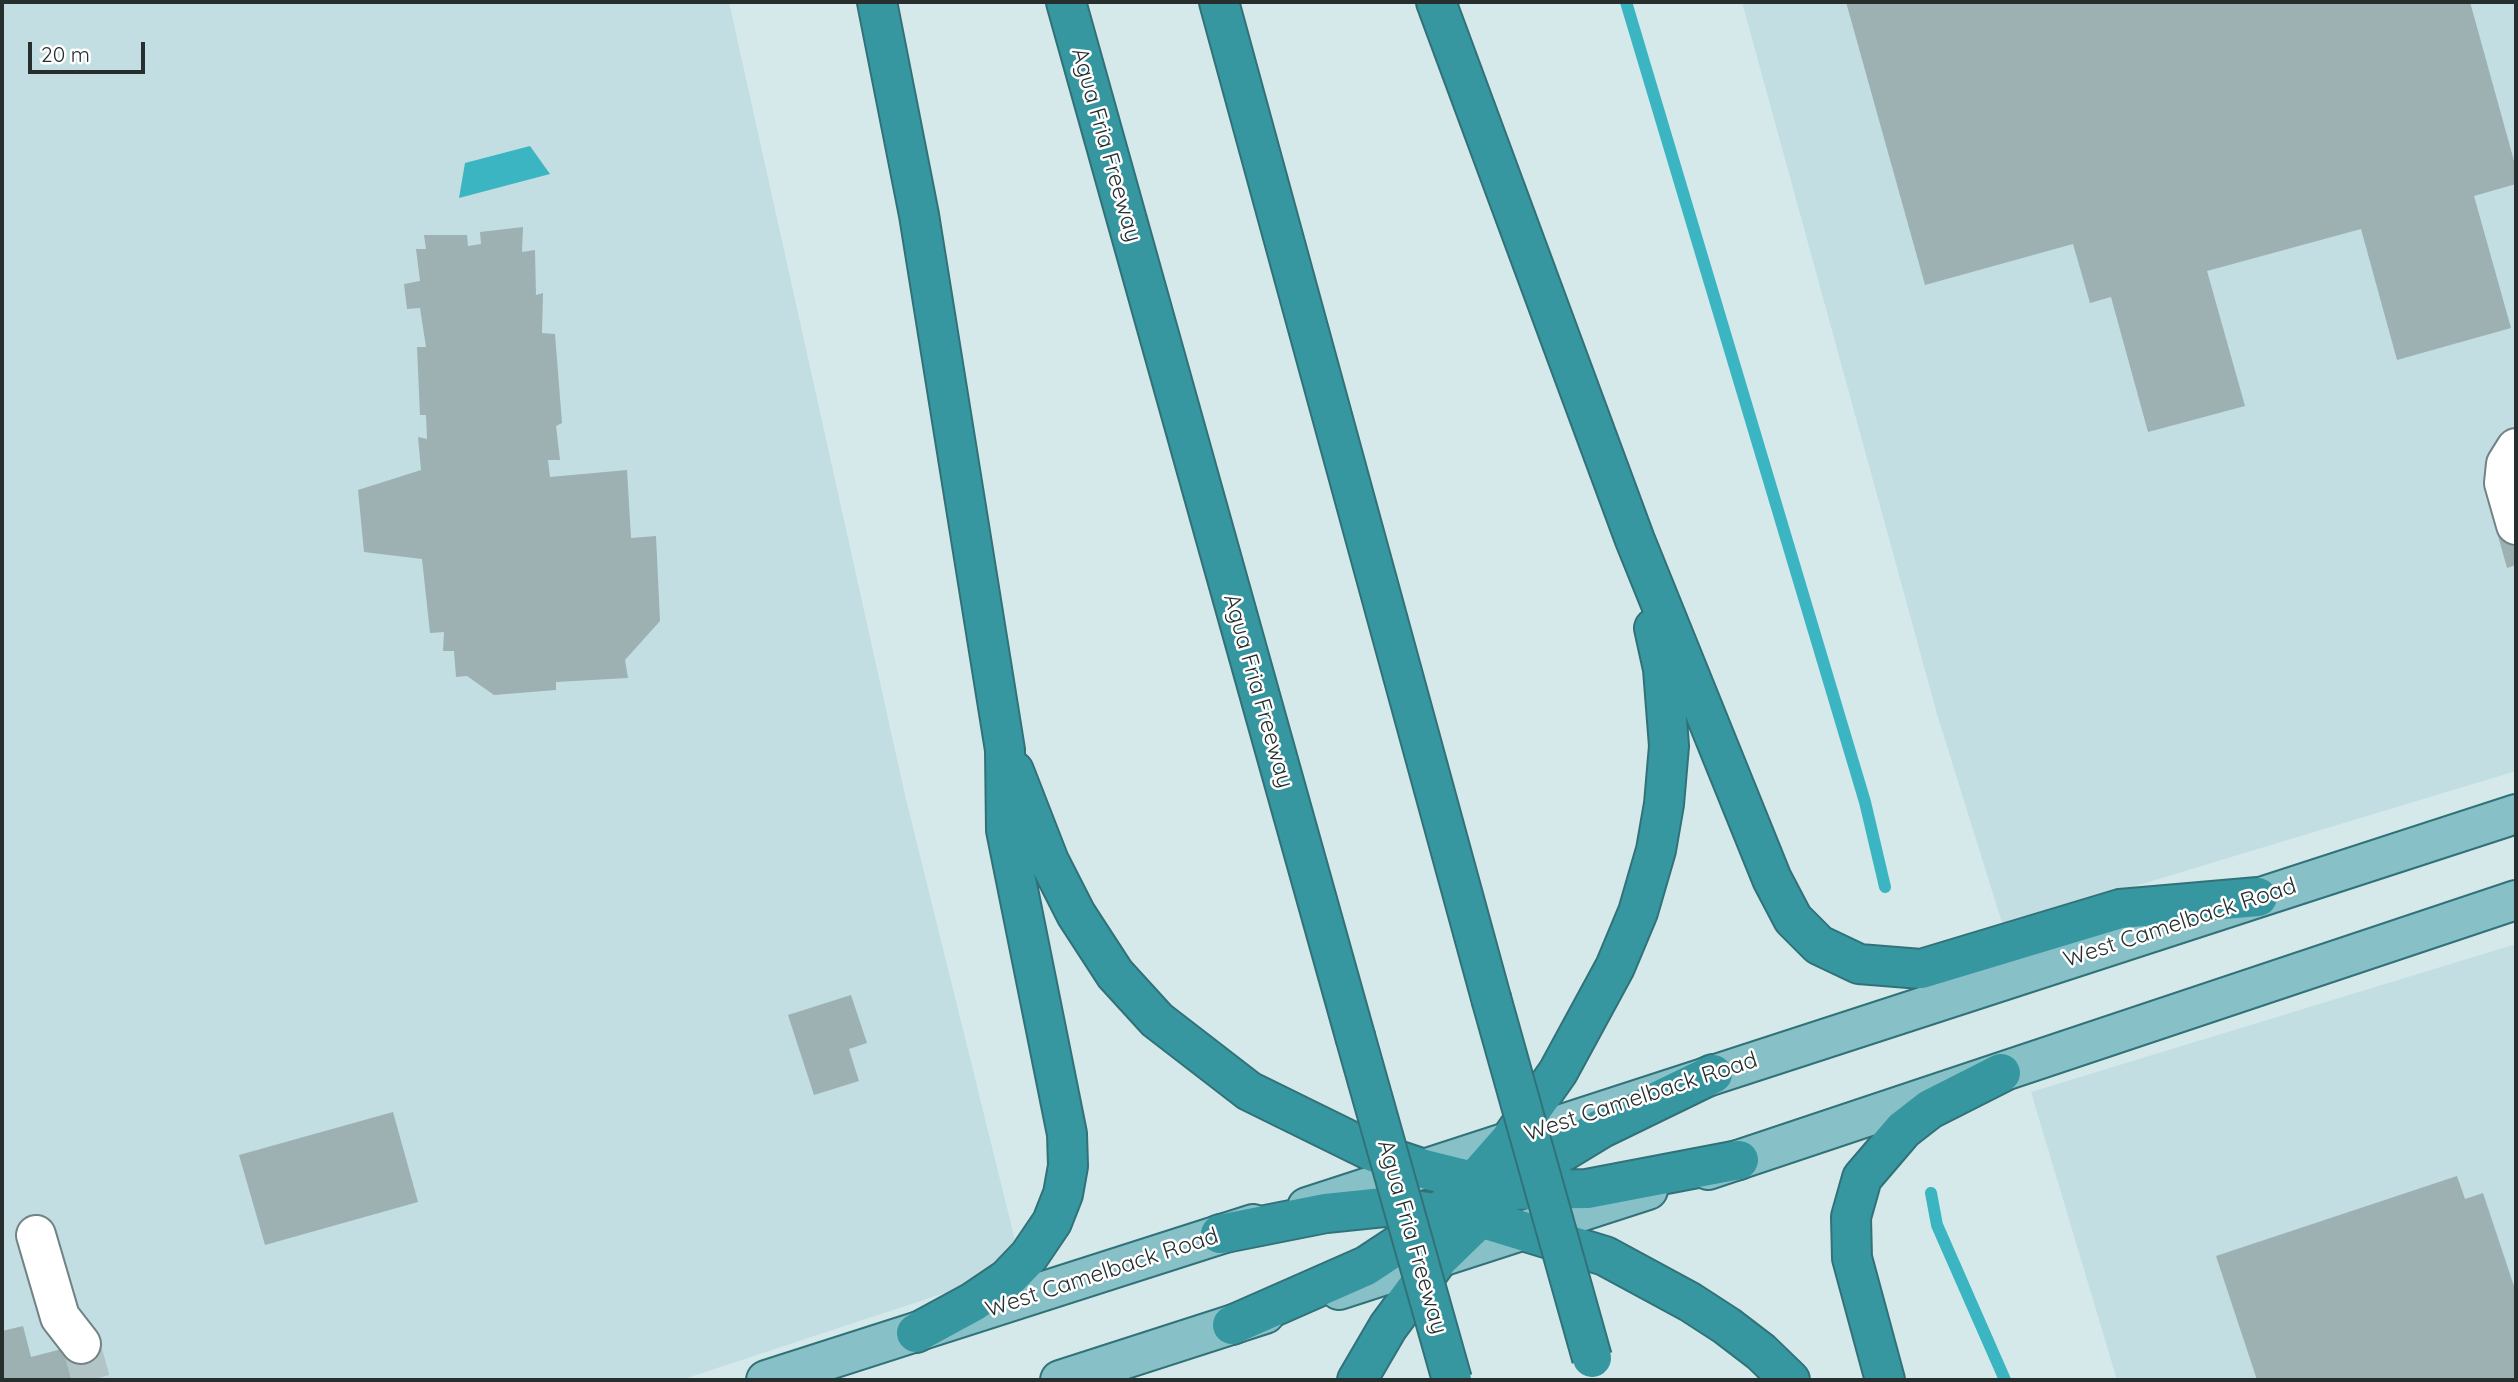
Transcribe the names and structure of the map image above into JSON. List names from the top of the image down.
{
  "streets": {
    "highway": ["Agua Fria Freeway"],
    "main road": ["West Camelback Road"]
  },
  "scale_bar": "20 m"
}
